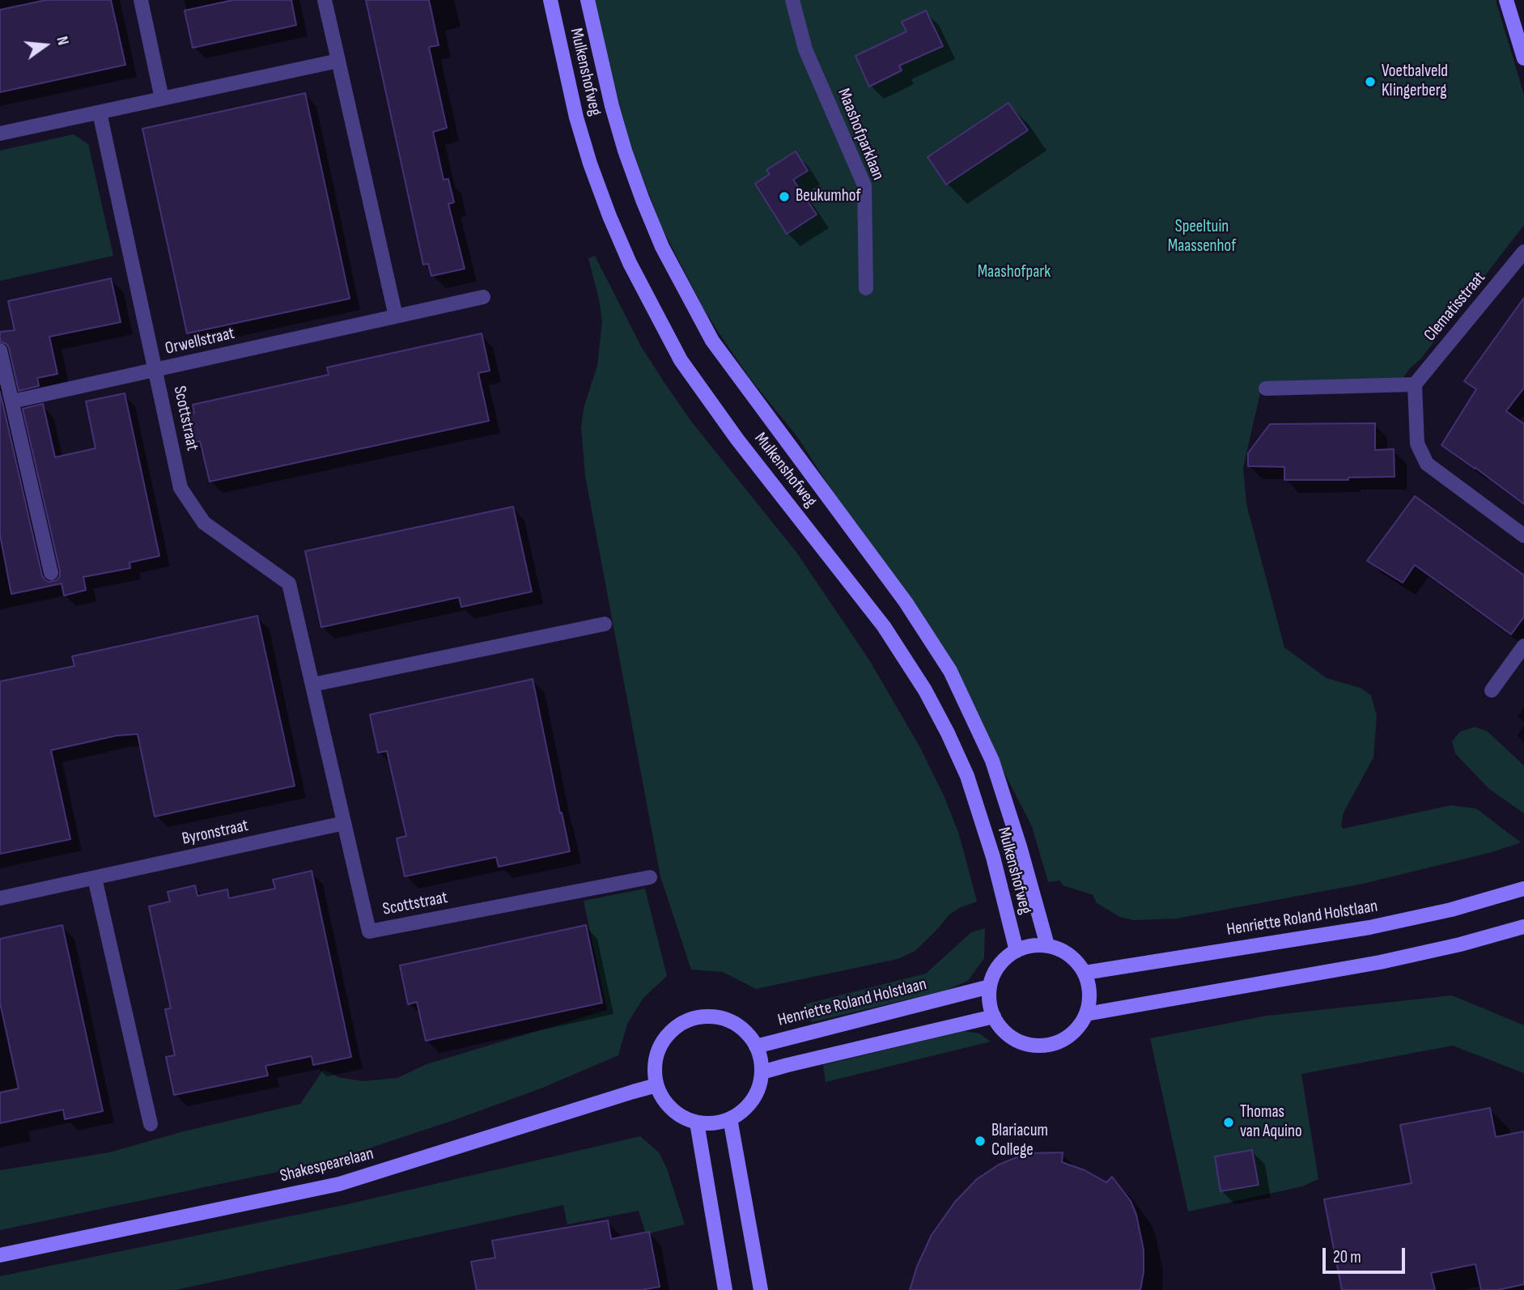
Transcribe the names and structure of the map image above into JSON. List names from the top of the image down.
{
  "streets": {
    "street": [
      "Mulkenshofweg",
      "Maashofparklaan",
      "Clematisstraat",
      "Orwellstraat",
      "Scottstraat",
      "Byronstraat",
      "Henriette Roland Holstlaan",
      "Shakespearelaan"
    ]
  },
  "crossings": [
    ["Mulkenshofweg", "Henriette Roland Holstlaan"],
    ["Orwellstraat", "Scottstraat"],
    ["Scottstraat", "Byronstraat"],
    ["Henriette Roland Holstlaan", "Shakespearelaan"]
  ],
  "parks": ["Speeltuin Maassenhof", "Maashofpark"],
  "places": [
    "Voetbalveld Klingerberg",
    "Beukumhof",
    "Thomas van Aquino",
    "Blariacum College"
  ],
  "scale_bar": "20 m",
  "north": "right"
}
